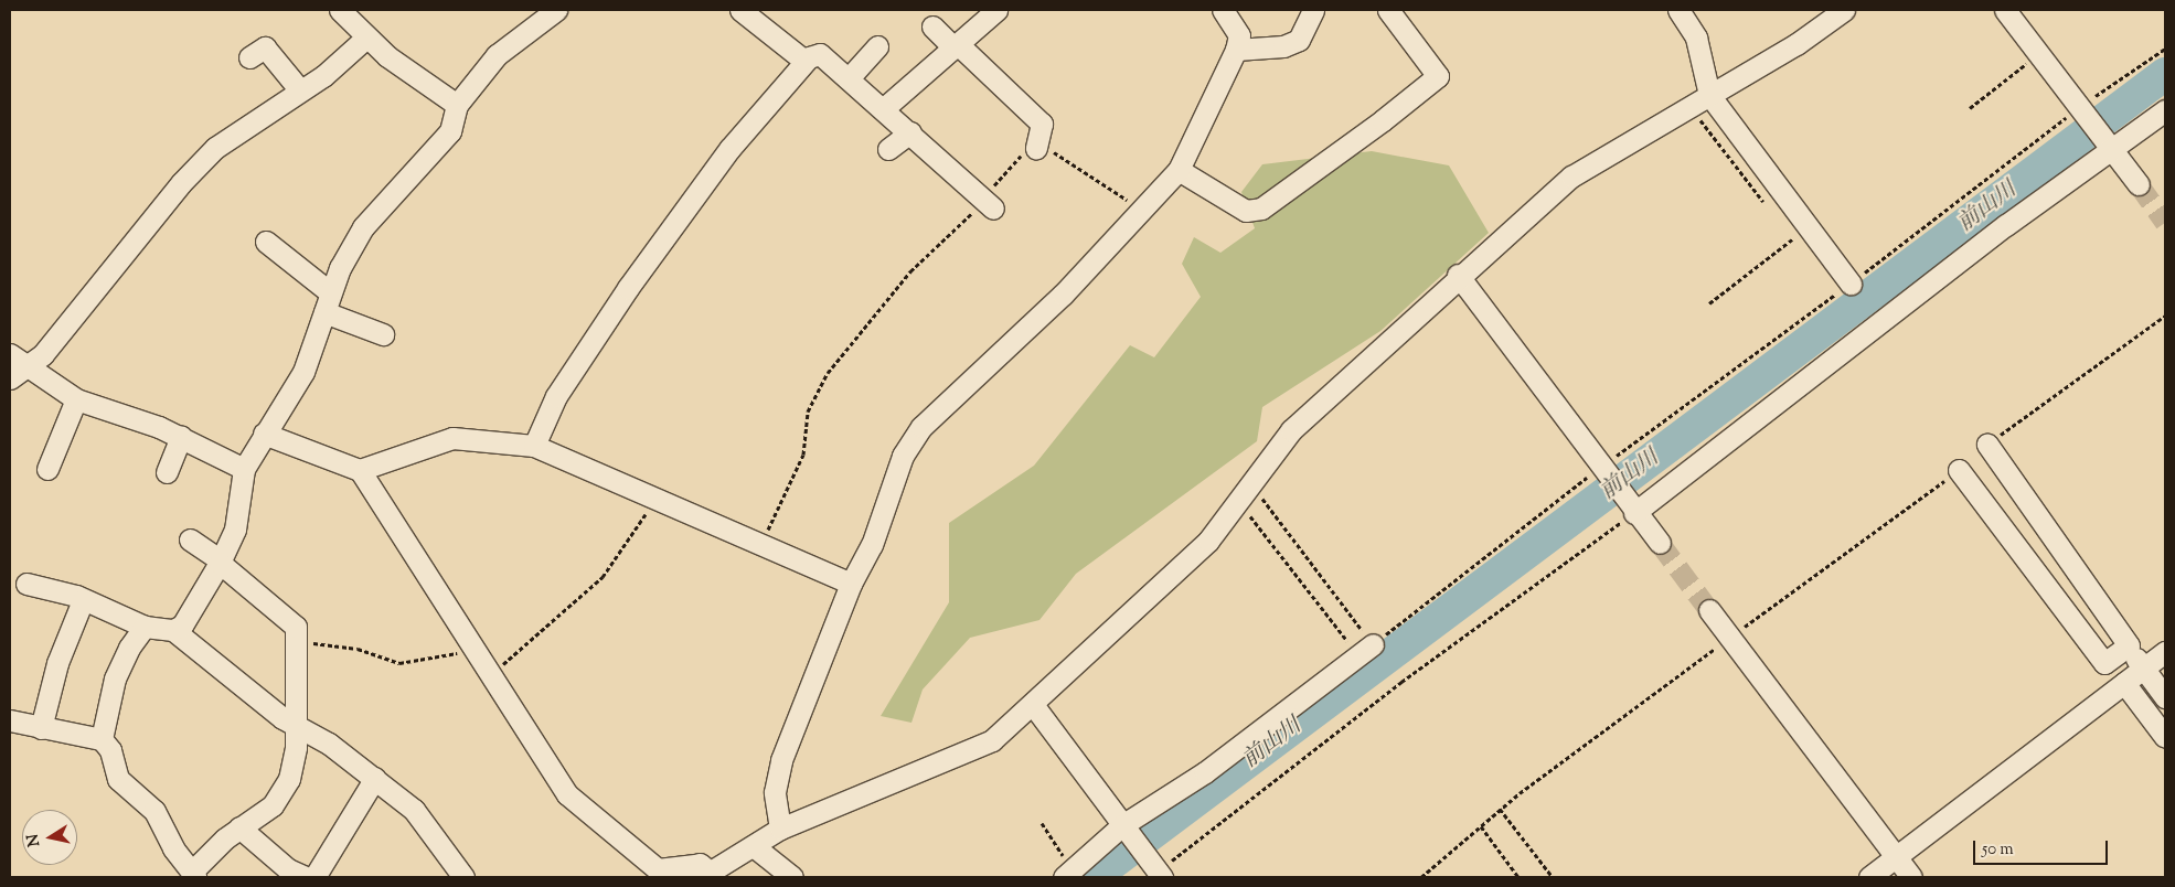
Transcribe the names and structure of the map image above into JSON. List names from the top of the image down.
{
  "water": ["前山川"],
  "scale_bar": "50 m",
  "north": "left"
}
